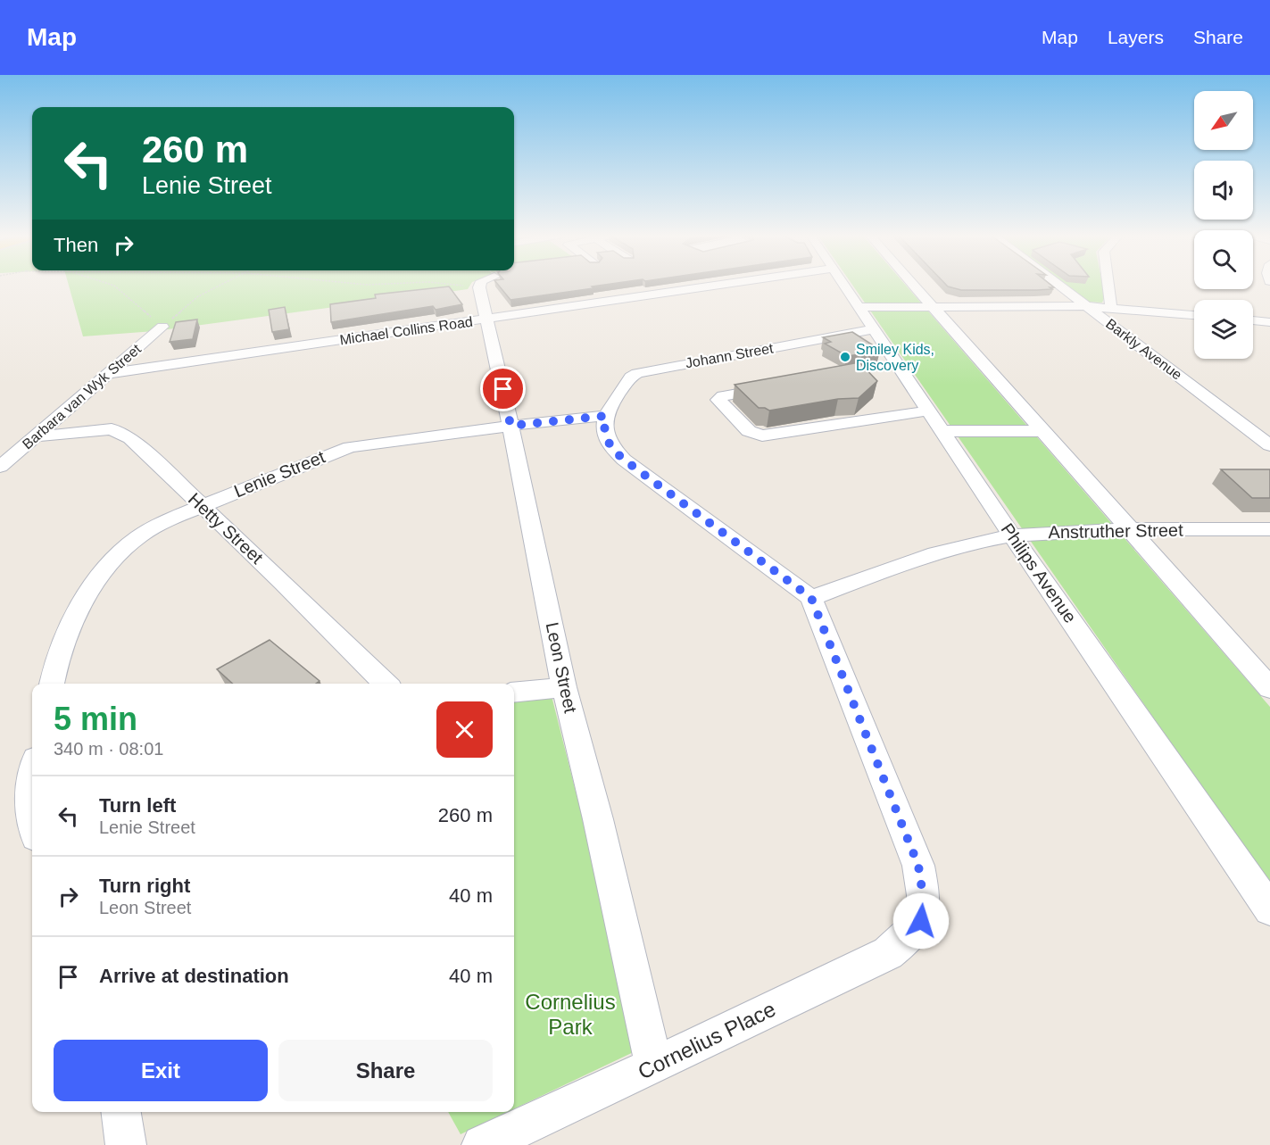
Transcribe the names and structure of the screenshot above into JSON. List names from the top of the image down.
{
  "streets": {
    "street": [
      "Michael Collins Road",
      "Barkly Avenue",
      "Johann Street",
      "Barbara van Wyk Street",
      "Lenie Street",
      "Hetty Street",
      "Anstruther Street",
      "Philips Avenue",
      "Leon Street",
      "Cornelius Place"
    ]
  },
  "crossings": [
    ["Michael Collins Road", "Barbara van Wyk Street"],
    ["Michael Collins Road", "Leon Street"],
    ["Johann Street", "Lenie Street"],
    ["Johann Street", "Philips Avenue"],
    ["Barbara van Wyk Street", "Hetty Street"],
    ["Lenie Street", "Hetty Street"],
    ["Lenie Street", "Leon Street"],
    ["Anstruther Street", "Philips Avenue"],
    ["Anstruther Street", "Cornelius Place"],
    ["Leon Street", "Cornelius Place"]
  ],
  "parks": ["Cornelius Park"],
  "places": ["Smiley Kids, Discovery"],
  "north": "bottom left",
  "page": {
    "header": "Map",
    "nav": ["Map", "Layers", "Share"],
    "turn": ["260 m", "Lenie Street"],
    "then": "Then",
    "heading": ["5 min", "340 m · 08:01"],
    "list": [
      {
        "name": "Turn left",
        "note": "Lenie Street",
        "value": "260 m"
      },
      {
        "name": "Turn right",
        "note": "Leon Street",
        "value": "40 m"
      },
      {
        "name": "Arrive at destination",
        "value": "40 m"
      }
    ],
    "buttons": ["Exit", "Share"]
  }
}
